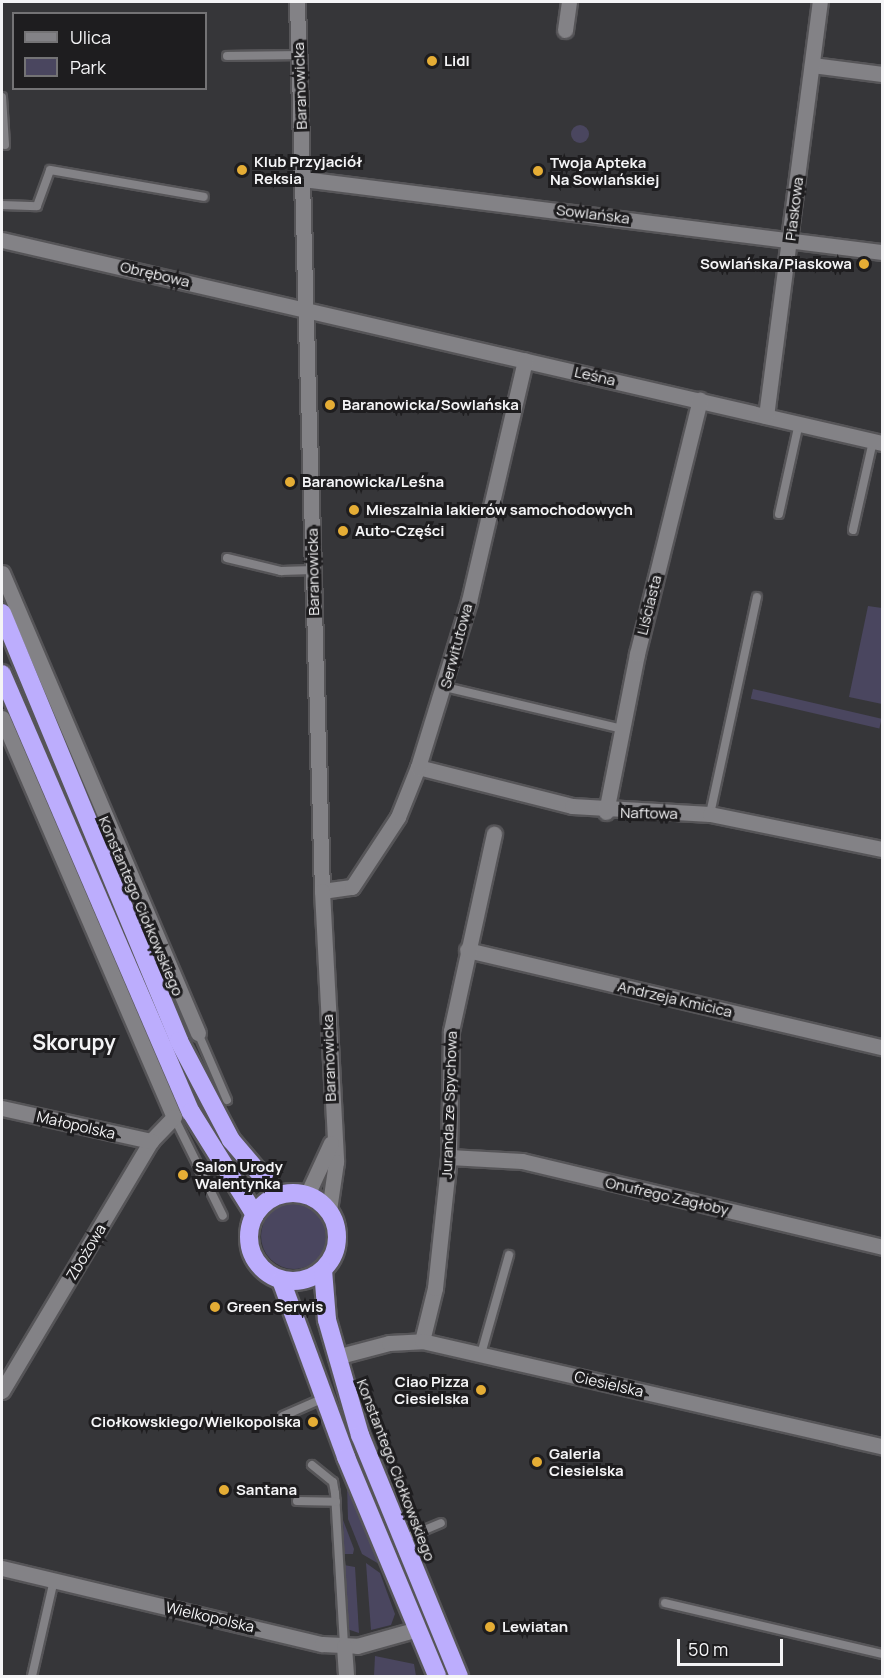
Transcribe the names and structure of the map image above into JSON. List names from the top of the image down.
{
  "streets": {
    "highway": ["Konstantego Ciołkowskiego"],
    "street": [
      "Baranowicka",
      "Piaskowa",
      "Sowlańska",
      "Obrębowa",
      "Leśna",
      "Liściasta",
      "Serwitutowa",
      "Naftowa",
      "Andrzeja Kmicica",
      "Juranda ze Spychowa",
      "Małopolska",
      "Onufrego Zagłoby",
      "Zbożowa",
      "Ciesielska",
      "Wielkopolska"
    ]
  },
  "crossings": [
    ["Baranowicka", "Sowlańska"],
    ["Baranowicka", "Obrębowa"],
    ["Baranowicka", "Leśna"],
    ["Baranowicka", "Serwitutowa"],
    ["Baranowicka", "Konstantego Ciołkowskiego"],
    ["Piaskowa", "Sowlańska"],
    ["Piaskowa", "Leśna"],
    ["Obrębowa", "Leśna"],
    ["Leśna", "Liściasta"],
    ["Leśna", "Serwitutowa"],
    ["Liściasta", "Naftowa"],
    ["Serwitutowa", "Naftowa"],
    ["Konstantego Ciołkowskiego", "Ciesielska"],
    ["Andrzeja Kmicica", "Juranda ze Spychowa"],
    ["Juranda ze Spychowa", "Onufrego Zagłoby"],
    ["Juranda ze Spychowa", "Ciesielska"],
    ["Małopolska", "Zbożowa"]
  ],
  "districts": ["Skorupy"],
  "places": [
    "Lidl",
    "Klub Przyjaciół Reksia",
    "Twoja Apteka Na Sowlańskiej",
    "Sowlańska/Piaskowa",
    "Baranowicka/Sowlańska",
    "Baranowicka/Leśna",
    "Mieszalnia lakierów samochodowych",
    "Auto-Części",
    "Salon Urody Walentynka",
    "Green Serwis",
    "Ciao Pizza Ciesielska",
    "Ciołkowskiego/Wielkopolska",
    "Galeria Ciesielska",
    "Santana",
    "Lewiatan"
  ],
  "legend": ["Ulica", "Park"],
  "scale_bar": "50 m"
}
